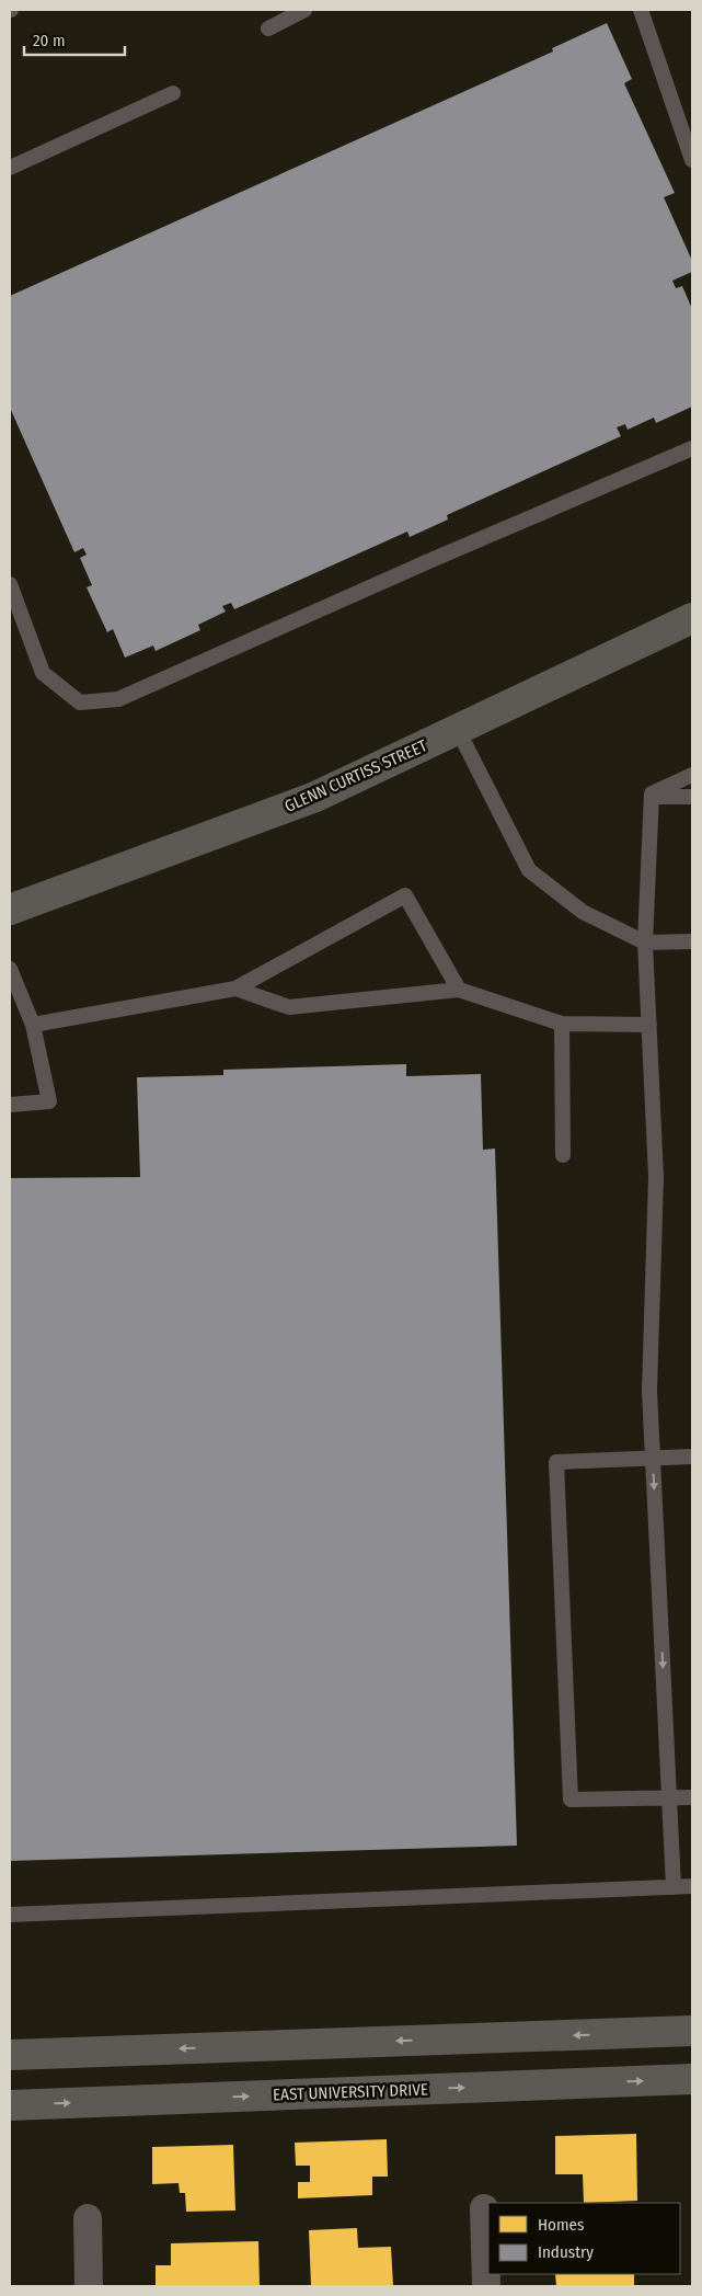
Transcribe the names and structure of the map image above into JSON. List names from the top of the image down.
{
  "streets": {
    "street": ["GLENN CURTISS STREET", "EAST UNIVERSITY DRIVE"]
  },
  "legend": ["Homes", "Industry"],
  "scale_bar": "20 m"
}
